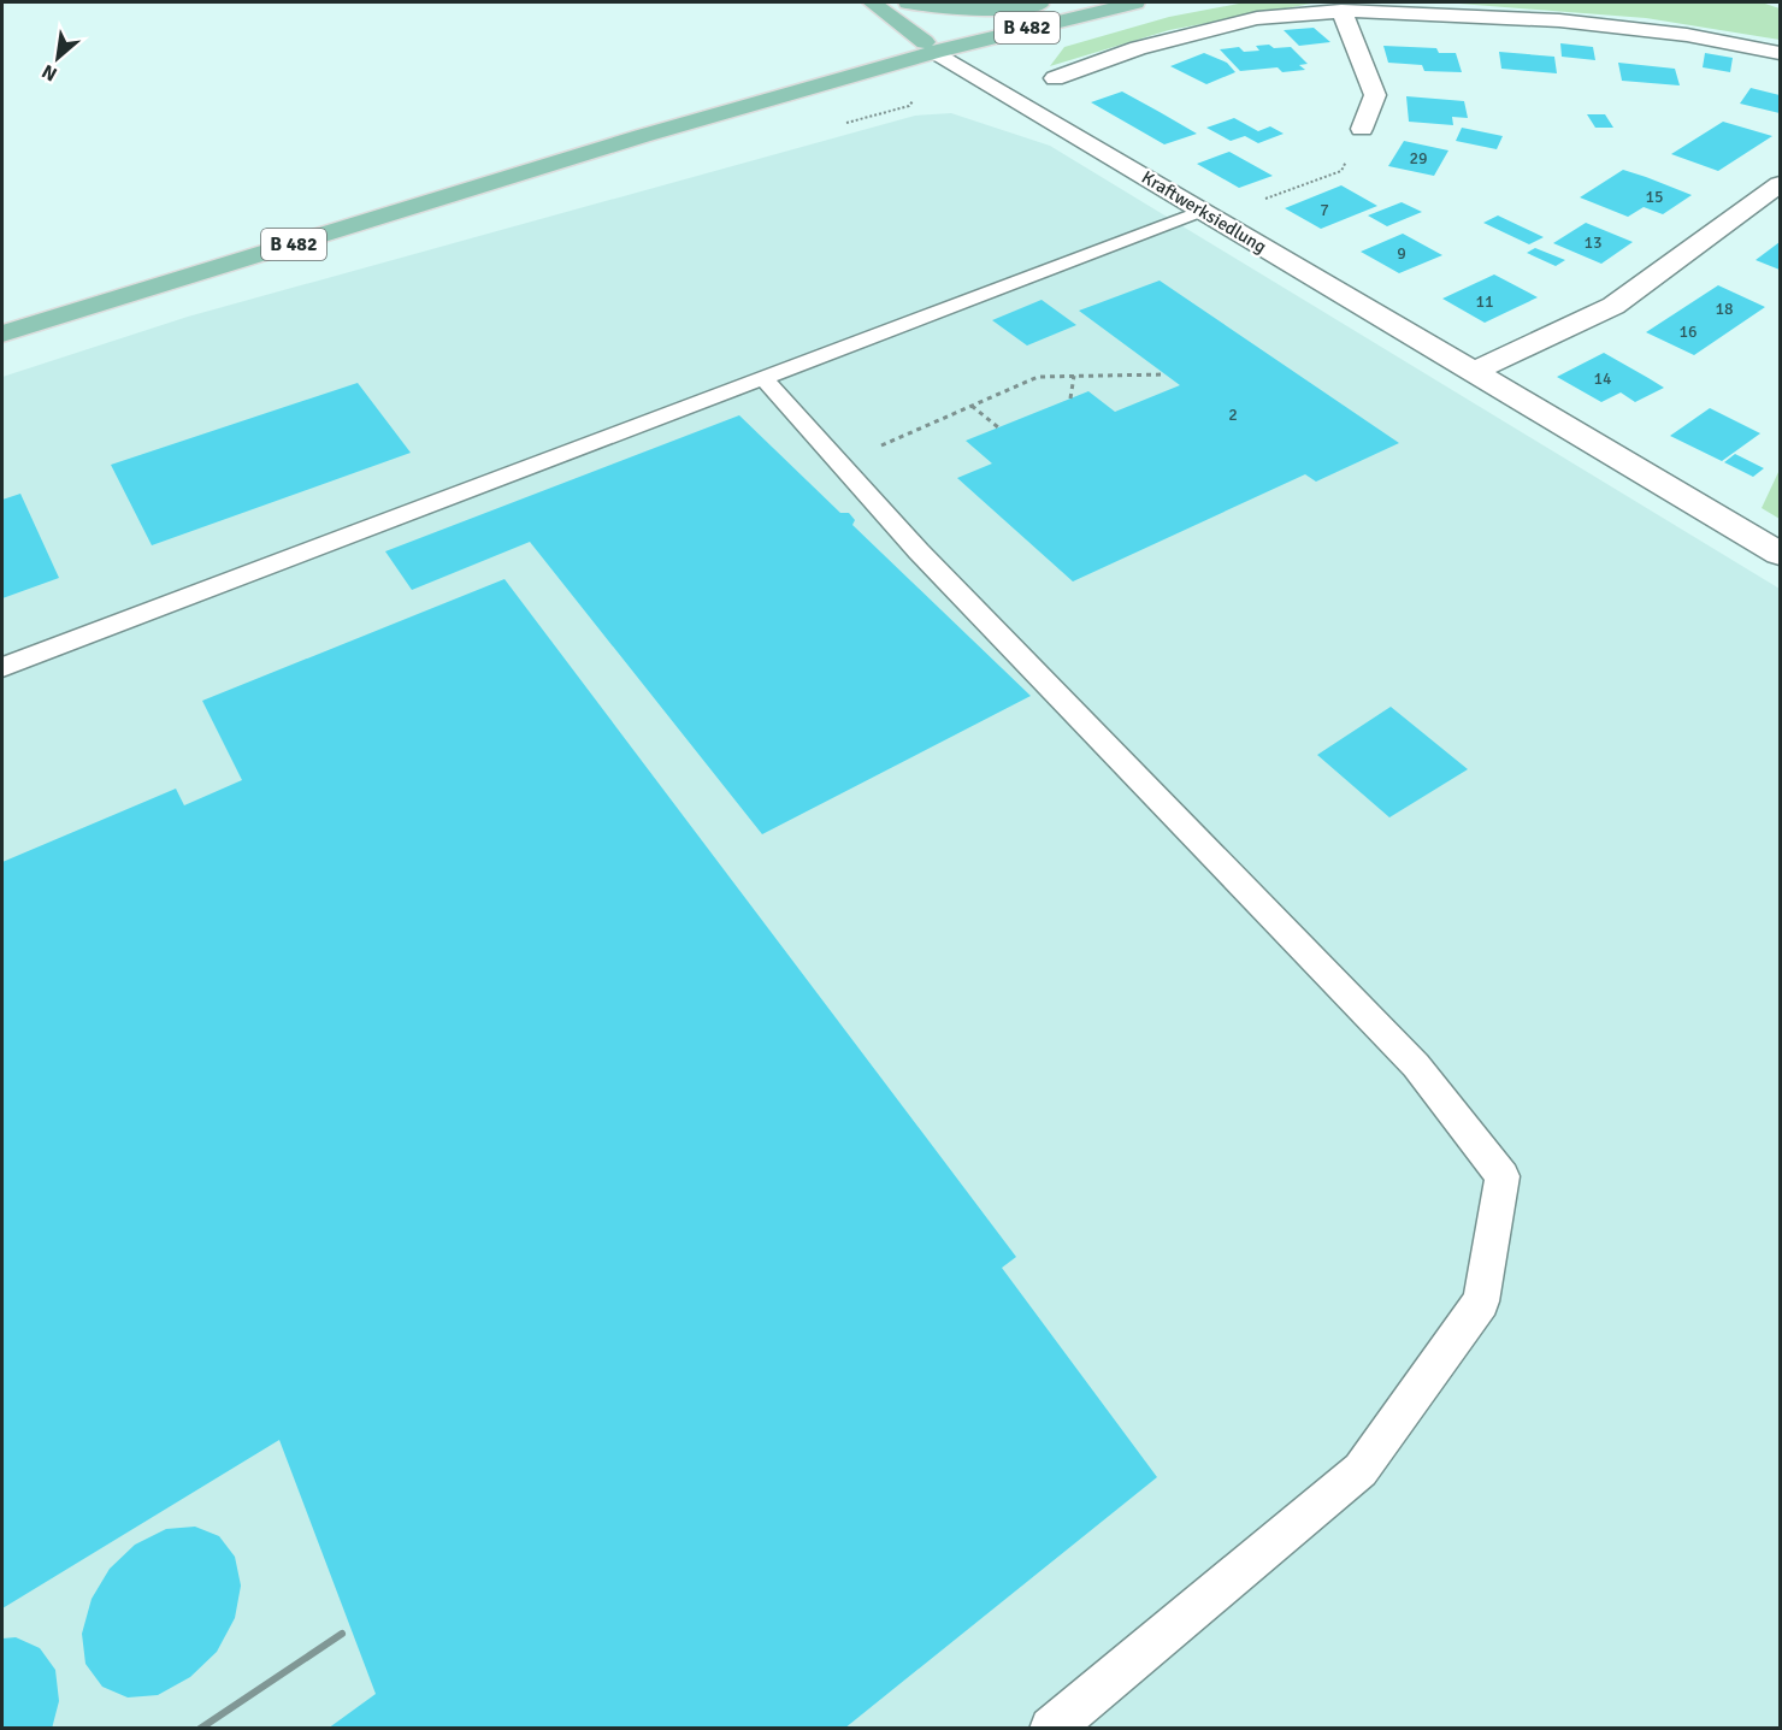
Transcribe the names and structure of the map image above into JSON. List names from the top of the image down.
{
  "streets": {
    "main road": ["B 482"],
    "street": ["Kraftwerksiedlung"]
  },
  "crossings": [
    ["B 482", "Kraftwerksiedlung"]
  ],
  "house_numbers": [
    "29",
    "15",
    "7",
    "13",
    "9",
    "11",
    "18",
    "16",
    "14",
    "2"
  ],
  "north": "bottom left"
}
